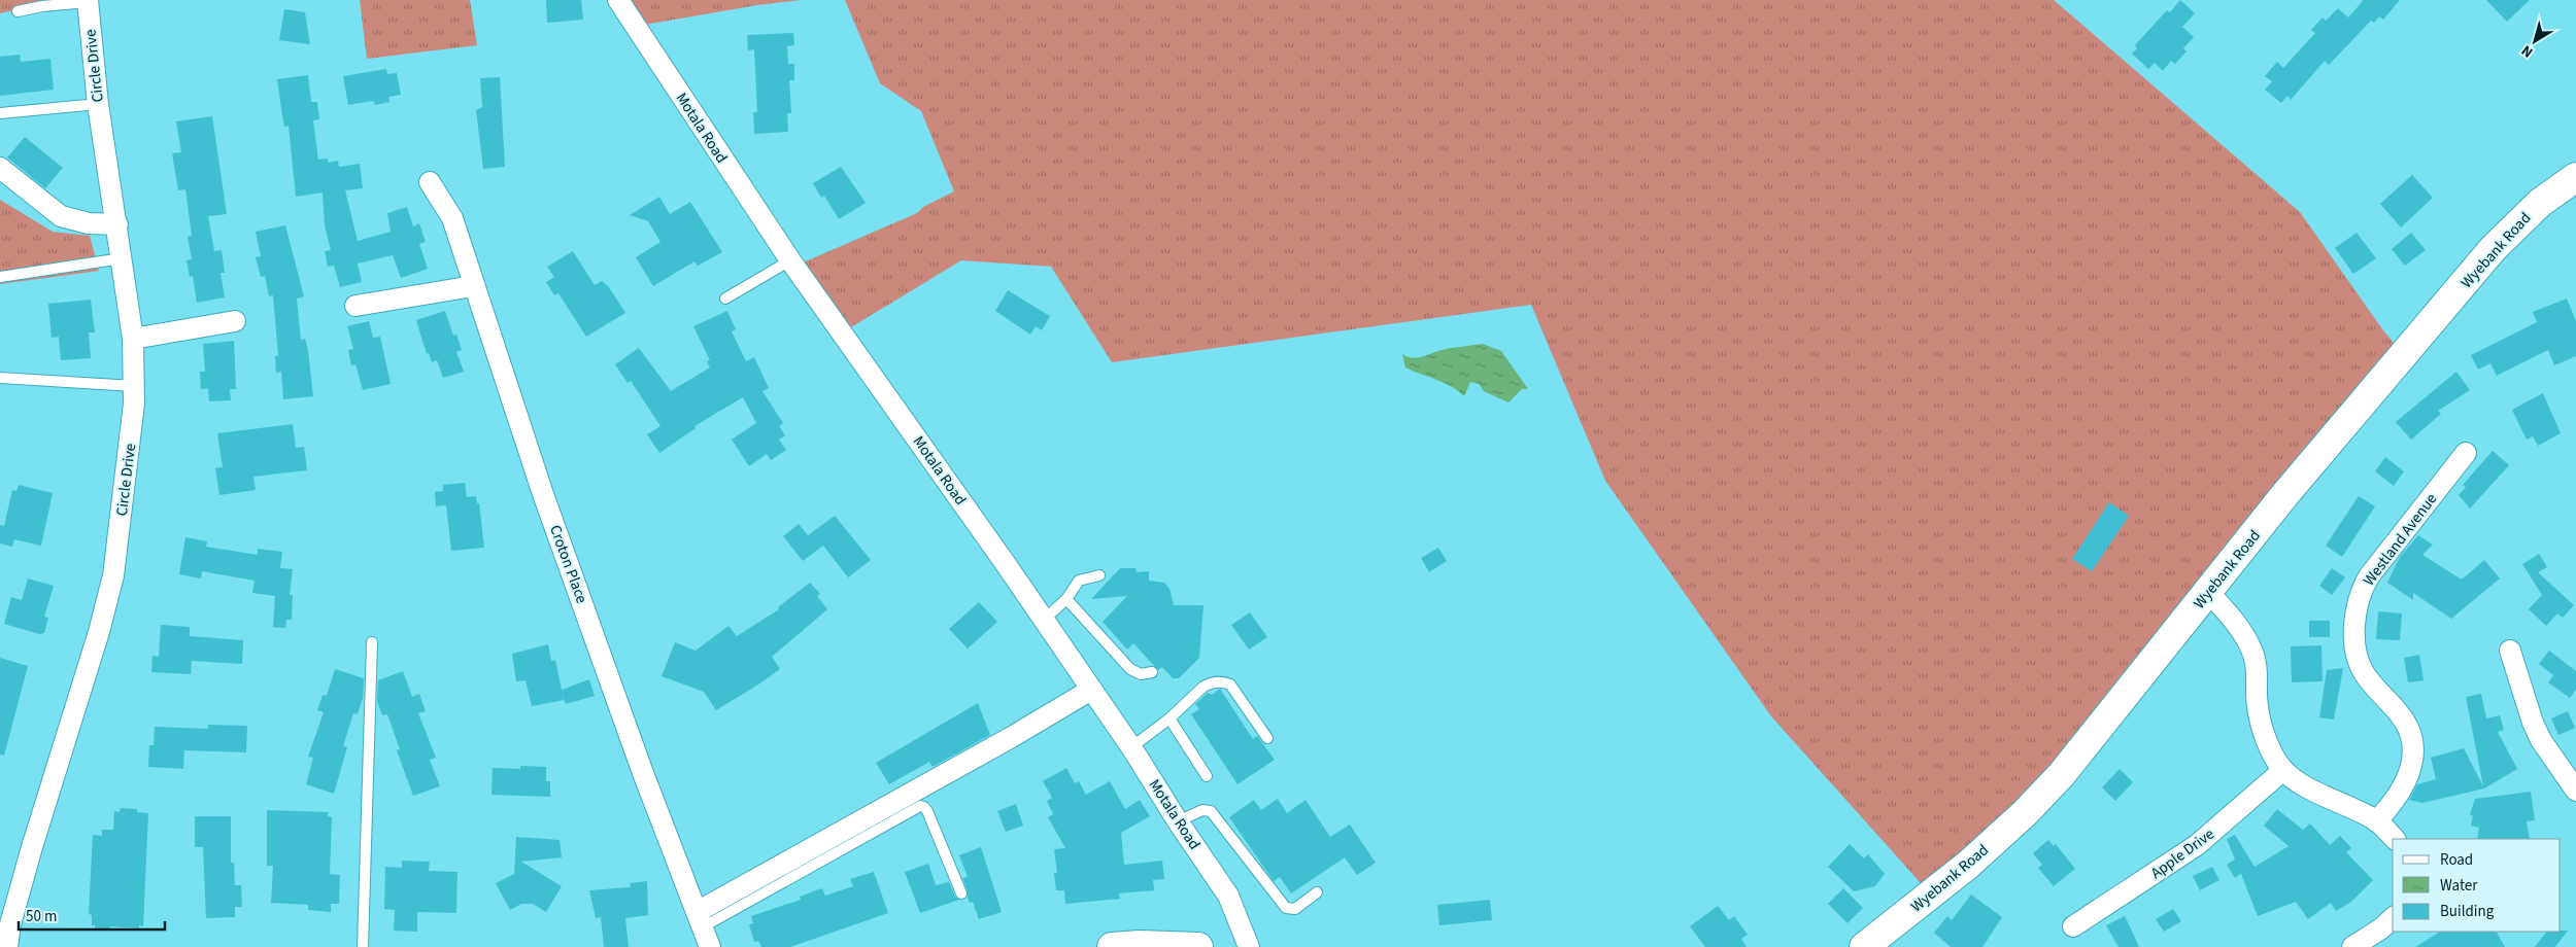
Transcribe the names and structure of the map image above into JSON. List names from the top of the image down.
{
  "streets": {
    "street": [
      "Circle Drive",
      "Motala Road",
      "Wyebank Road",
      "Westland Avenue",
      "Croton Place",
      "Apple Drive"
    ]
  },
  "legend": ["Road", "Water", "Building"],
  "scale_bar": "50 m",
  "north": "bottom left"
}
